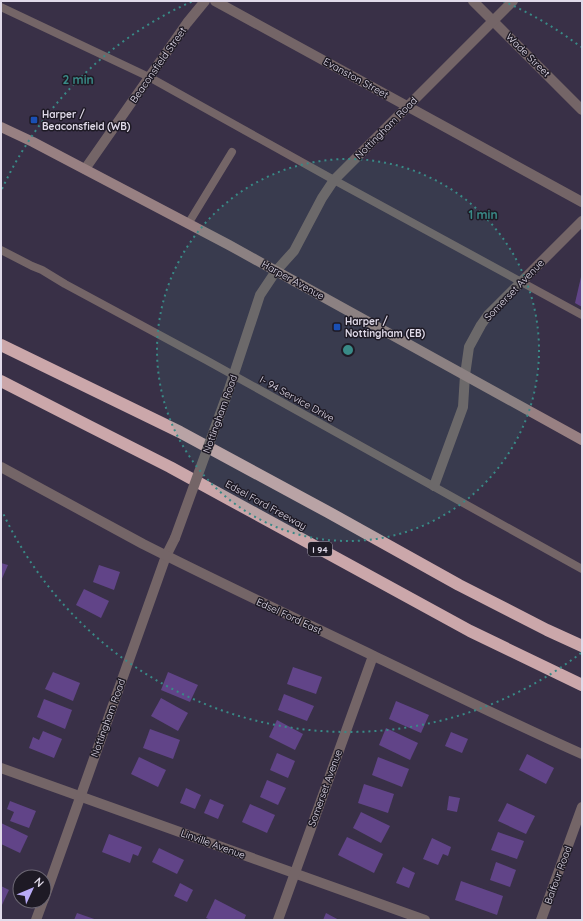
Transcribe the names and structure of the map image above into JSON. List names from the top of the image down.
{
  "streets": {
    "highway": ["Edsel Ford Freeway", "I 94"],
    "main road": ["Harper Avenue"],
    "street": [
      "Wade Street",
      "Beaconsfield Street",
      "Evanston Street",
      "Nottingham Road",
      "Somerset Avenue",
      "Edsel Ford East",
      "Linville Avenue",
      "Balfour Road"
    ],
    "lane": ["I- 94 Service Drive"]
  },
  "crossings": [
    ["Wade Street", "Nottingham Road"],
    ["Beaconsfield Street", "Harper Avenue"],
    ["Evanston Street", "Nottingham Road"],
    ["Nottingham Road", "Harper Avenue"],
    ["Nottingham Road", "I- 94 Service Drive"],
    ["Nottingham Road", "Edsel Ford East"],
    ["Nottingham Road", "Linville Avenue"],
    ["Harper Avenue", "Somerset Avenue"],
    ["Somerset Avenue", "I- 94 Service Drive"],
    ["Somerset Avenue", "Edsel Ford East"],
    ["Somerset Avenue", "Linville Avenue"]
  ],
  "places": {
    "transit": ["Harper / Beaconsfield (WB)", "Harper / Nottingham (EB)"]
  },
  "north": "top right",
  "rings": ["2 min", "1 min"]
}
